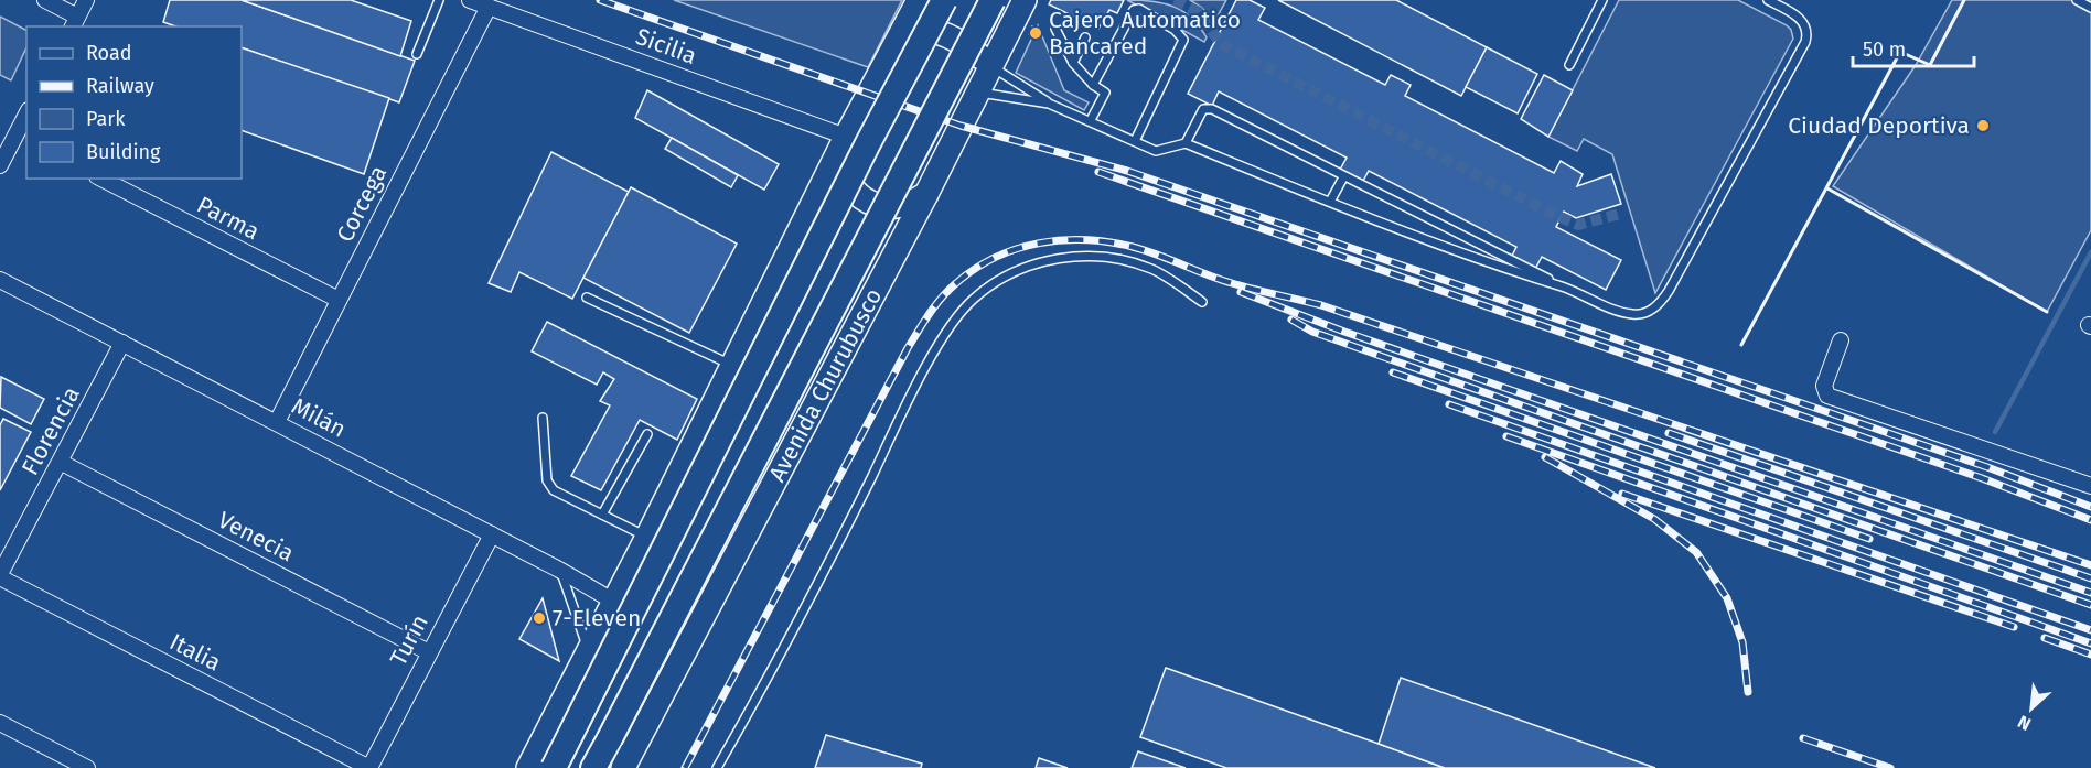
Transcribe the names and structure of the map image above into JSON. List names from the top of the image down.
{
  "streets": {
    "highway": ["Avenida Churubusco"],
    "street": [
      "Sicilia",
      "Corcega",
      "Parma",
      "Milán",
      "Florencia",
      "Venecia",
      "Turín",
      "Italia"
    ]
  },
  "crossings": [
    ["Sicilia", "Corcega"],
    ["Corcega", "Parma"],
    ["Corcega", "Milán"],
    ["Milán", "Florencia"],
    ["Milán", "Turín"],
    ["Florencia", "Venecia"],
    ["Florencia", "Italia"],
    ["Venecia", "Turín"],
    ["Turín", "Italia"]
  ],
  "places": ["Cajero Automatico Bancared", "Ciudad Deportiva", "7-Eleven"],
  "legend": [
    "Road",
    "Railway",
    "Park",
    "Building"
  ],
  "scale_bar": "50 m",
  "north": "bottom left"
}
